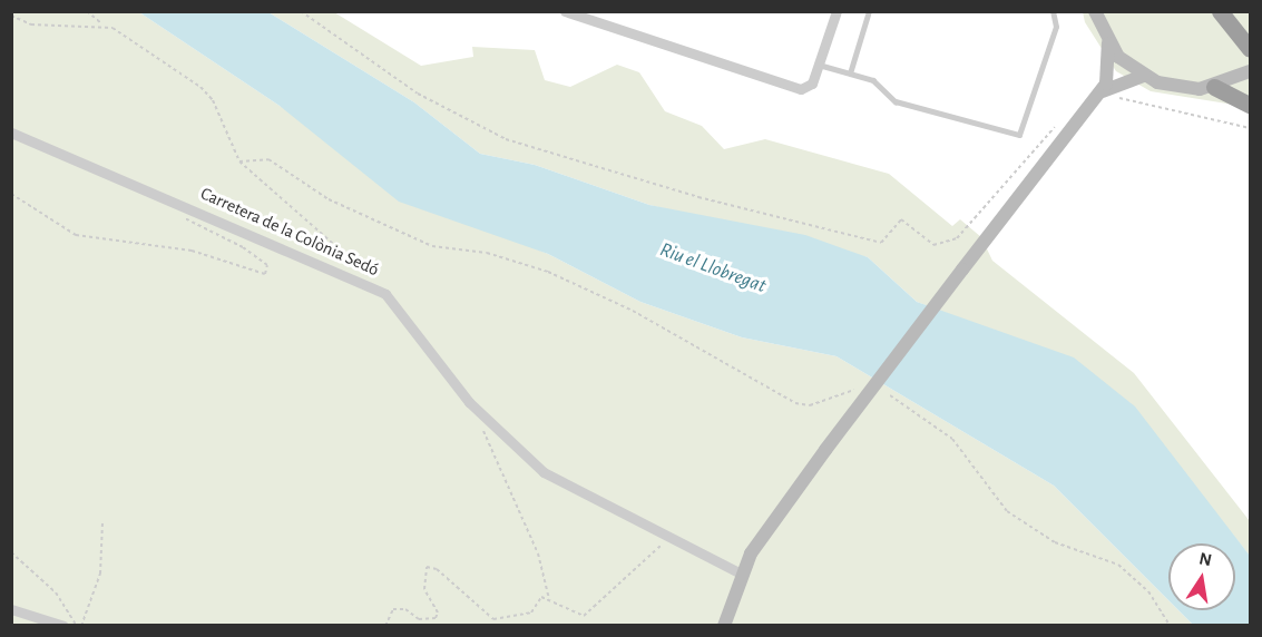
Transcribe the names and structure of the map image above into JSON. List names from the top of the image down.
{
  "streets": {
    "street": ["Carretera de la Colònia Sedó"]
  },
  "water": ["Riu el Llobregat"],
  "north": "top"
}
